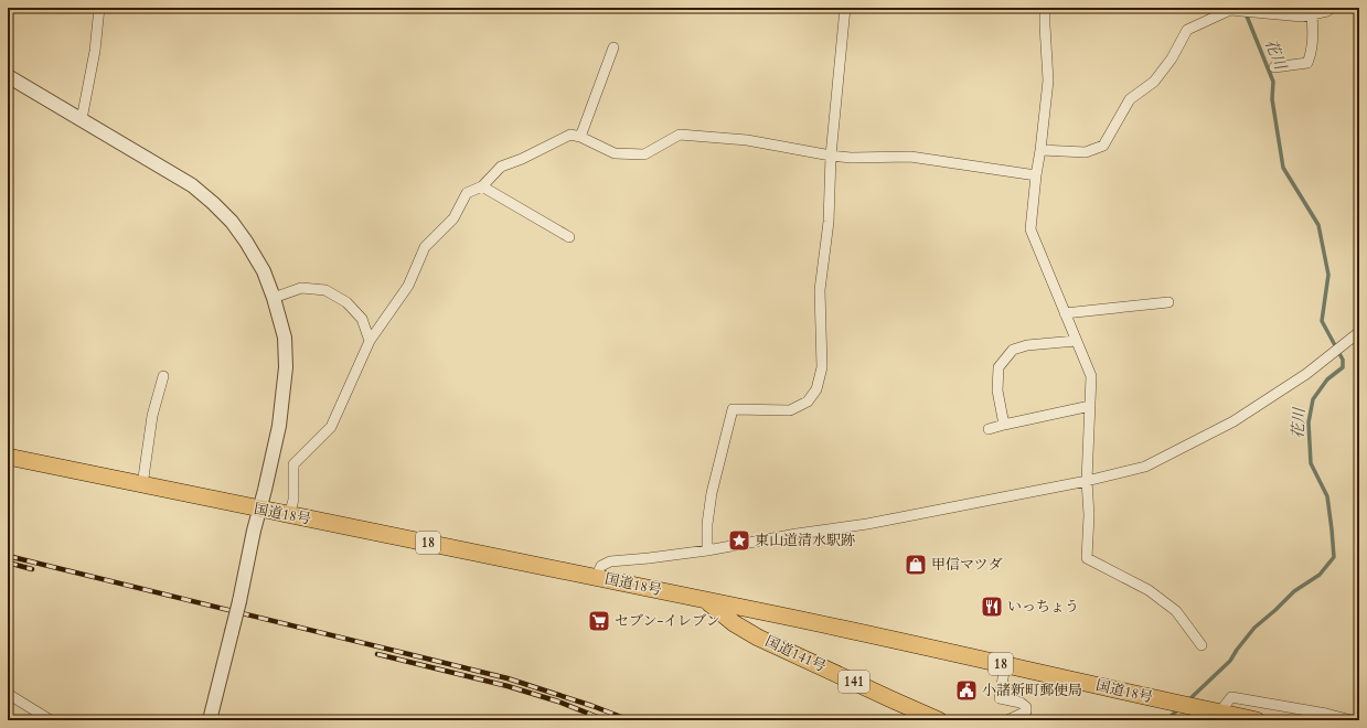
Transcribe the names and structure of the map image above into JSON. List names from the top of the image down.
{
  "streets": {
    "highway": [
      "国道18号",
      "18",
      "国道141号",
      "141"
    ]
  },
  "crossings": [
    ["国道18号", "国道141号"]
  ],
  "water": ["花川"],
  "places": {
    "place": ["東山道清水駅跡"],
    "shop": ["甲信マツダ"],
    "restaurant": ["いっちょう"],
    "supermarket": ["セブン-イレブン"],
    "public building": ["小諸新町郵便局"]
  }
}
